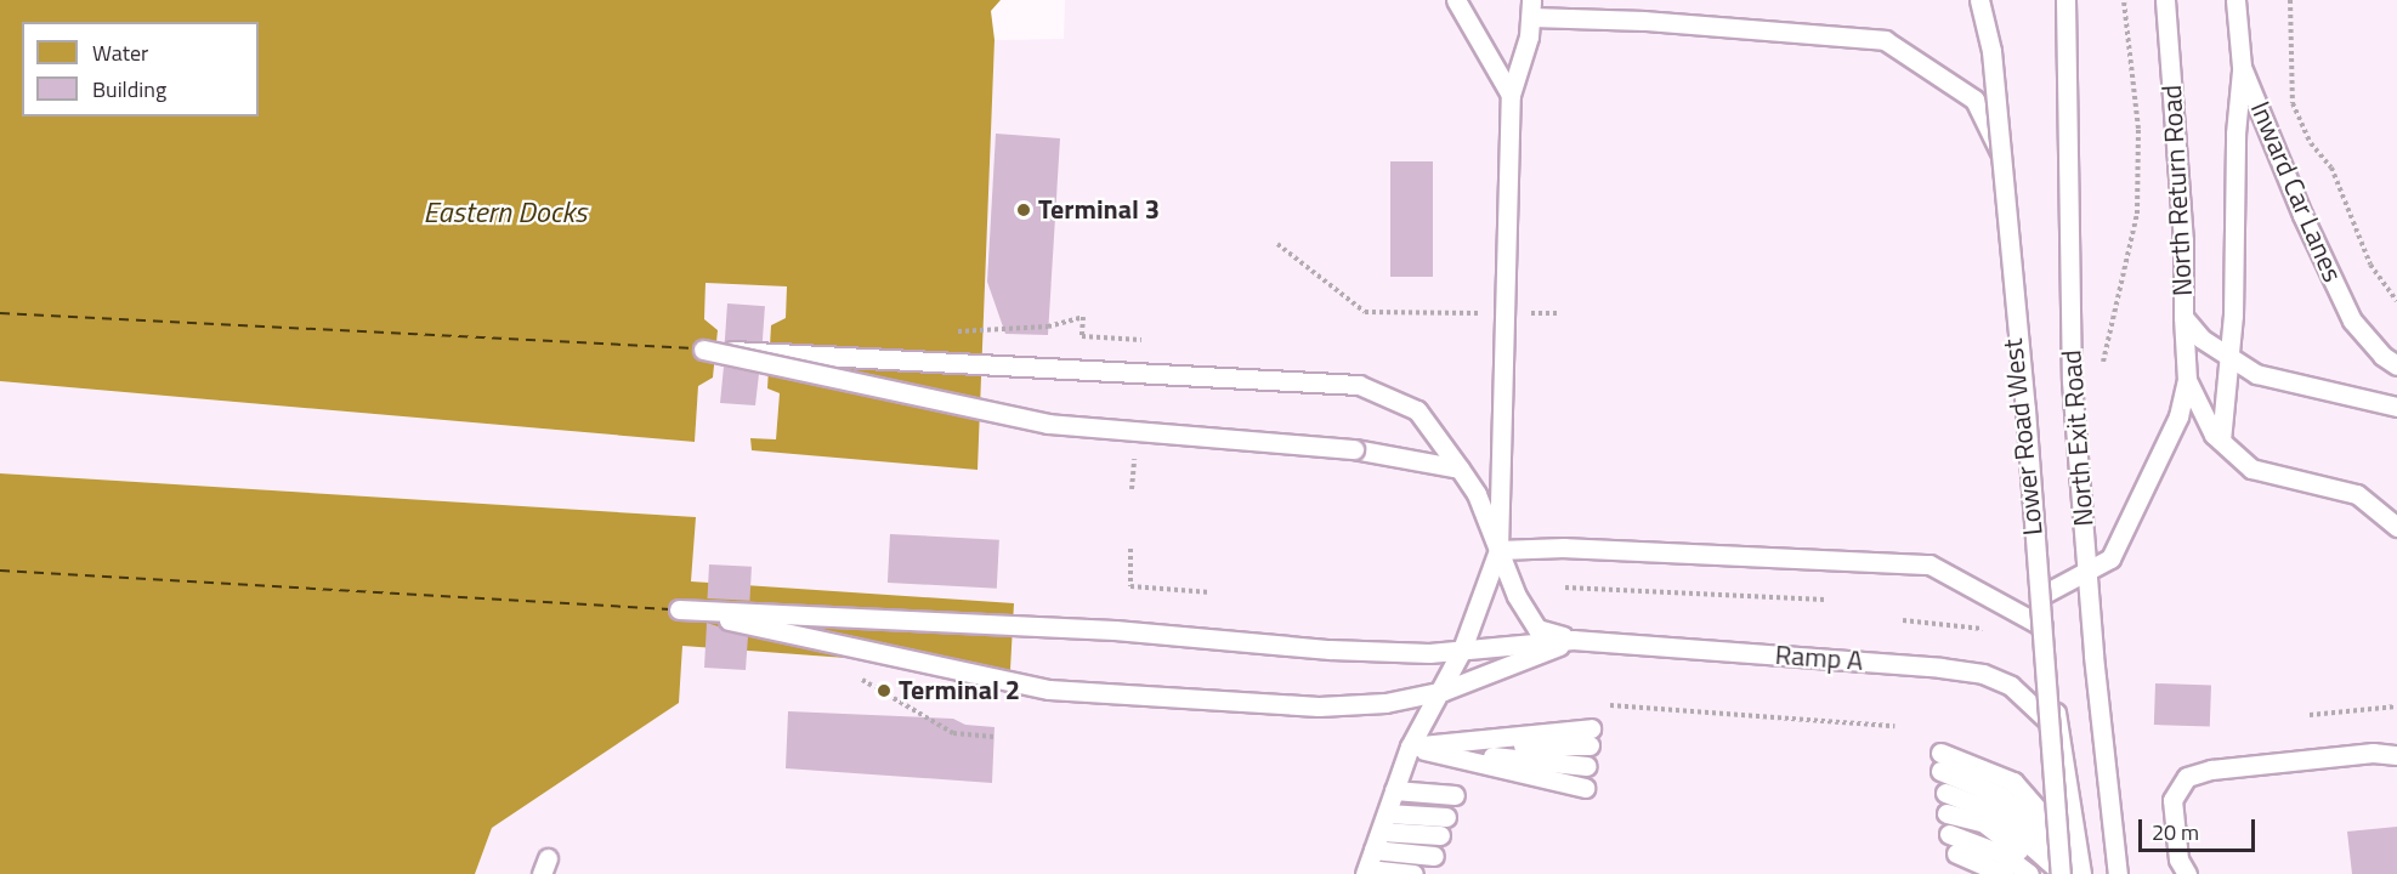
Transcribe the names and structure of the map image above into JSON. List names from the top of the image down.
{
  "streets": {
    "lane": [
      "North Return Road",
      "Inward Car Lanes",
      "Lower Road West",
      "North Exit Road",
      "Ramp A"
    ]
  },
  "water": ["Eastern Docks"],
  "places": ["Terminal 3", "Terminal 2"],
  "legend": ["Water", "Building"],
  "scale_bar": "20 m"
}
